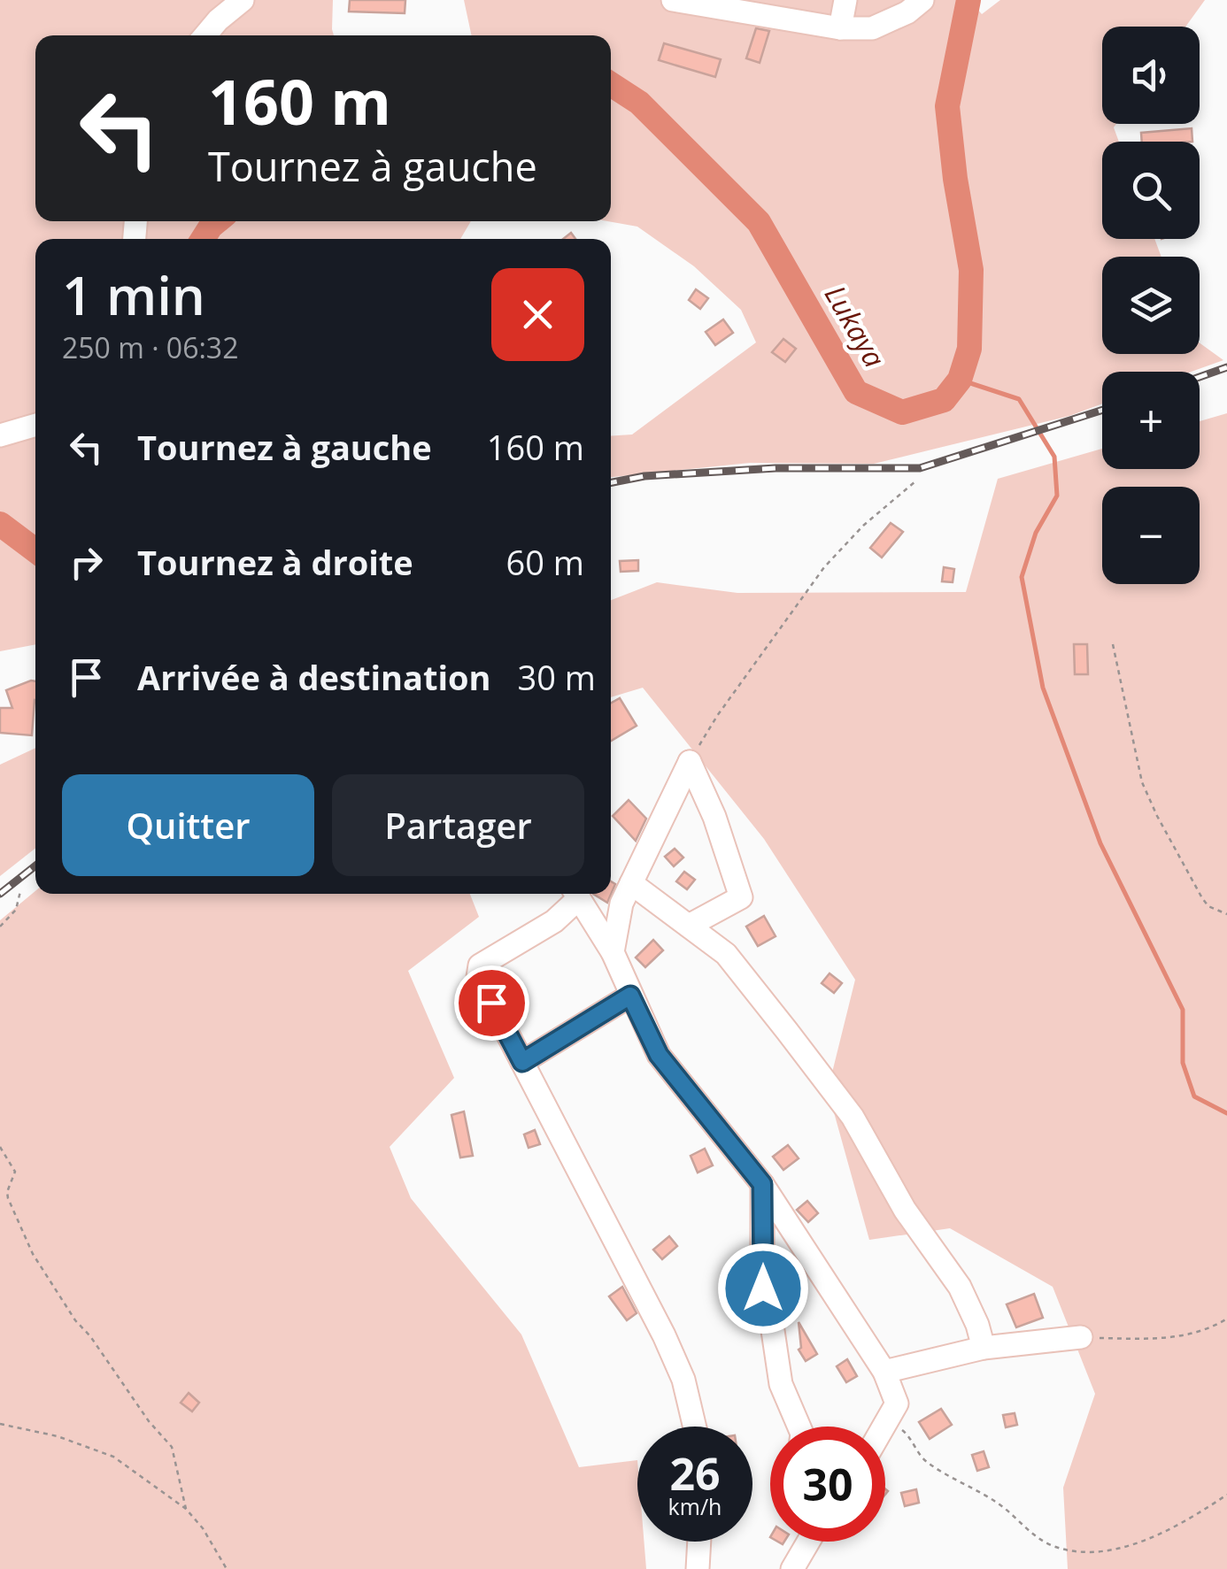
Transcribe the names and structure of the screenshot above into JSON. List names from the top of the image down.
{
  "water": ["Lukaya"],
  "page": {
    "map_buttons": ["+", "−"],
    "turn": ["160 m", "Tournez à gauche"],
    "heading": ["1 min", "250 m · 06:32"],
    "list": [
      {
        "name": "Tournez à gauche",
        "value": "160 m"
      },
      {
        "name": "Tournez à droite",
        "value": "60 m"
      },
      {
        "name": "Arrivée à destination",
        "value": "30 m"
      }
    ],
    "buttons": ["Quitter", "Partager"],
    "speed": "26 km/h",
    "limit": "30"
  }
}
